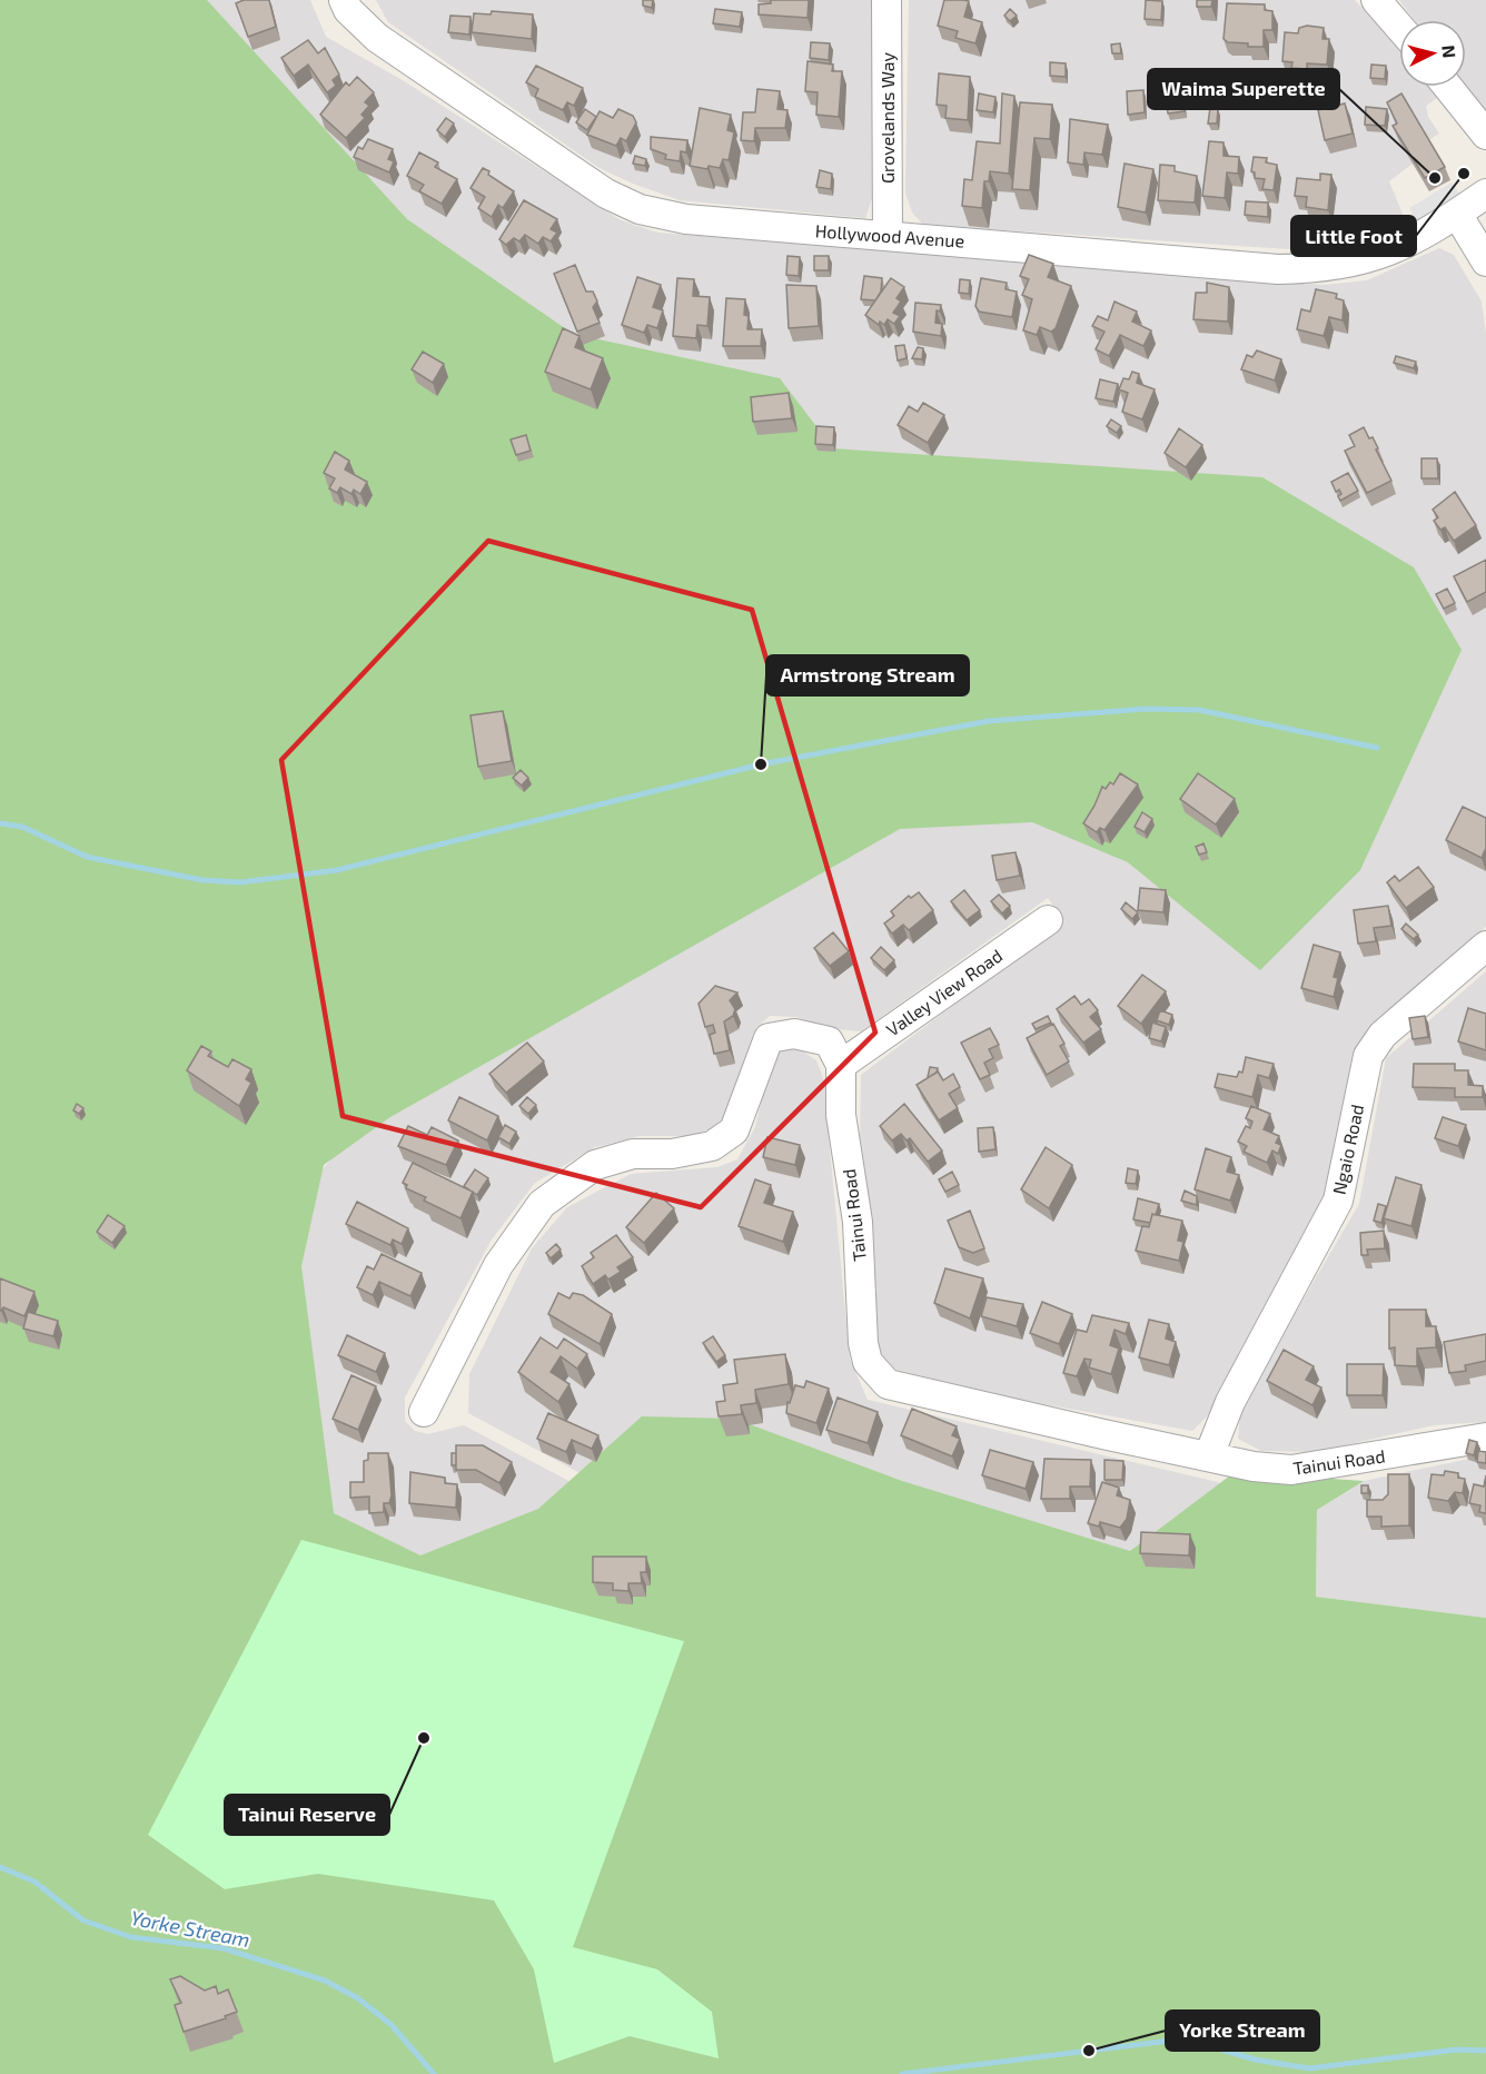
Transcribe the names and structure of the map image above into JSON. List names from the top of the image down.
{
  "streets": {
    "street": [
      "Grovelands Way",
      "Hollywood Avenue",
      "Valley View Road",
      "Ngaio Road",
      "Tainui Road"
    ]
  },
  "crossings": [
    ["Grovelands Way", "Hollywood Avenue"],
    ["Valley View Road", "Tainui Road"],
    ["Ngaio Road", "Tainui Road"]
  ],
  "water": ["Yorke Stream"],
  "places": [
    "Little Foot",
    "Waima Superette",
    "Armstrong Stream",
    "Tainui Reserve",
    "Yorke Stream"
  ],
  "north": "right"
}
